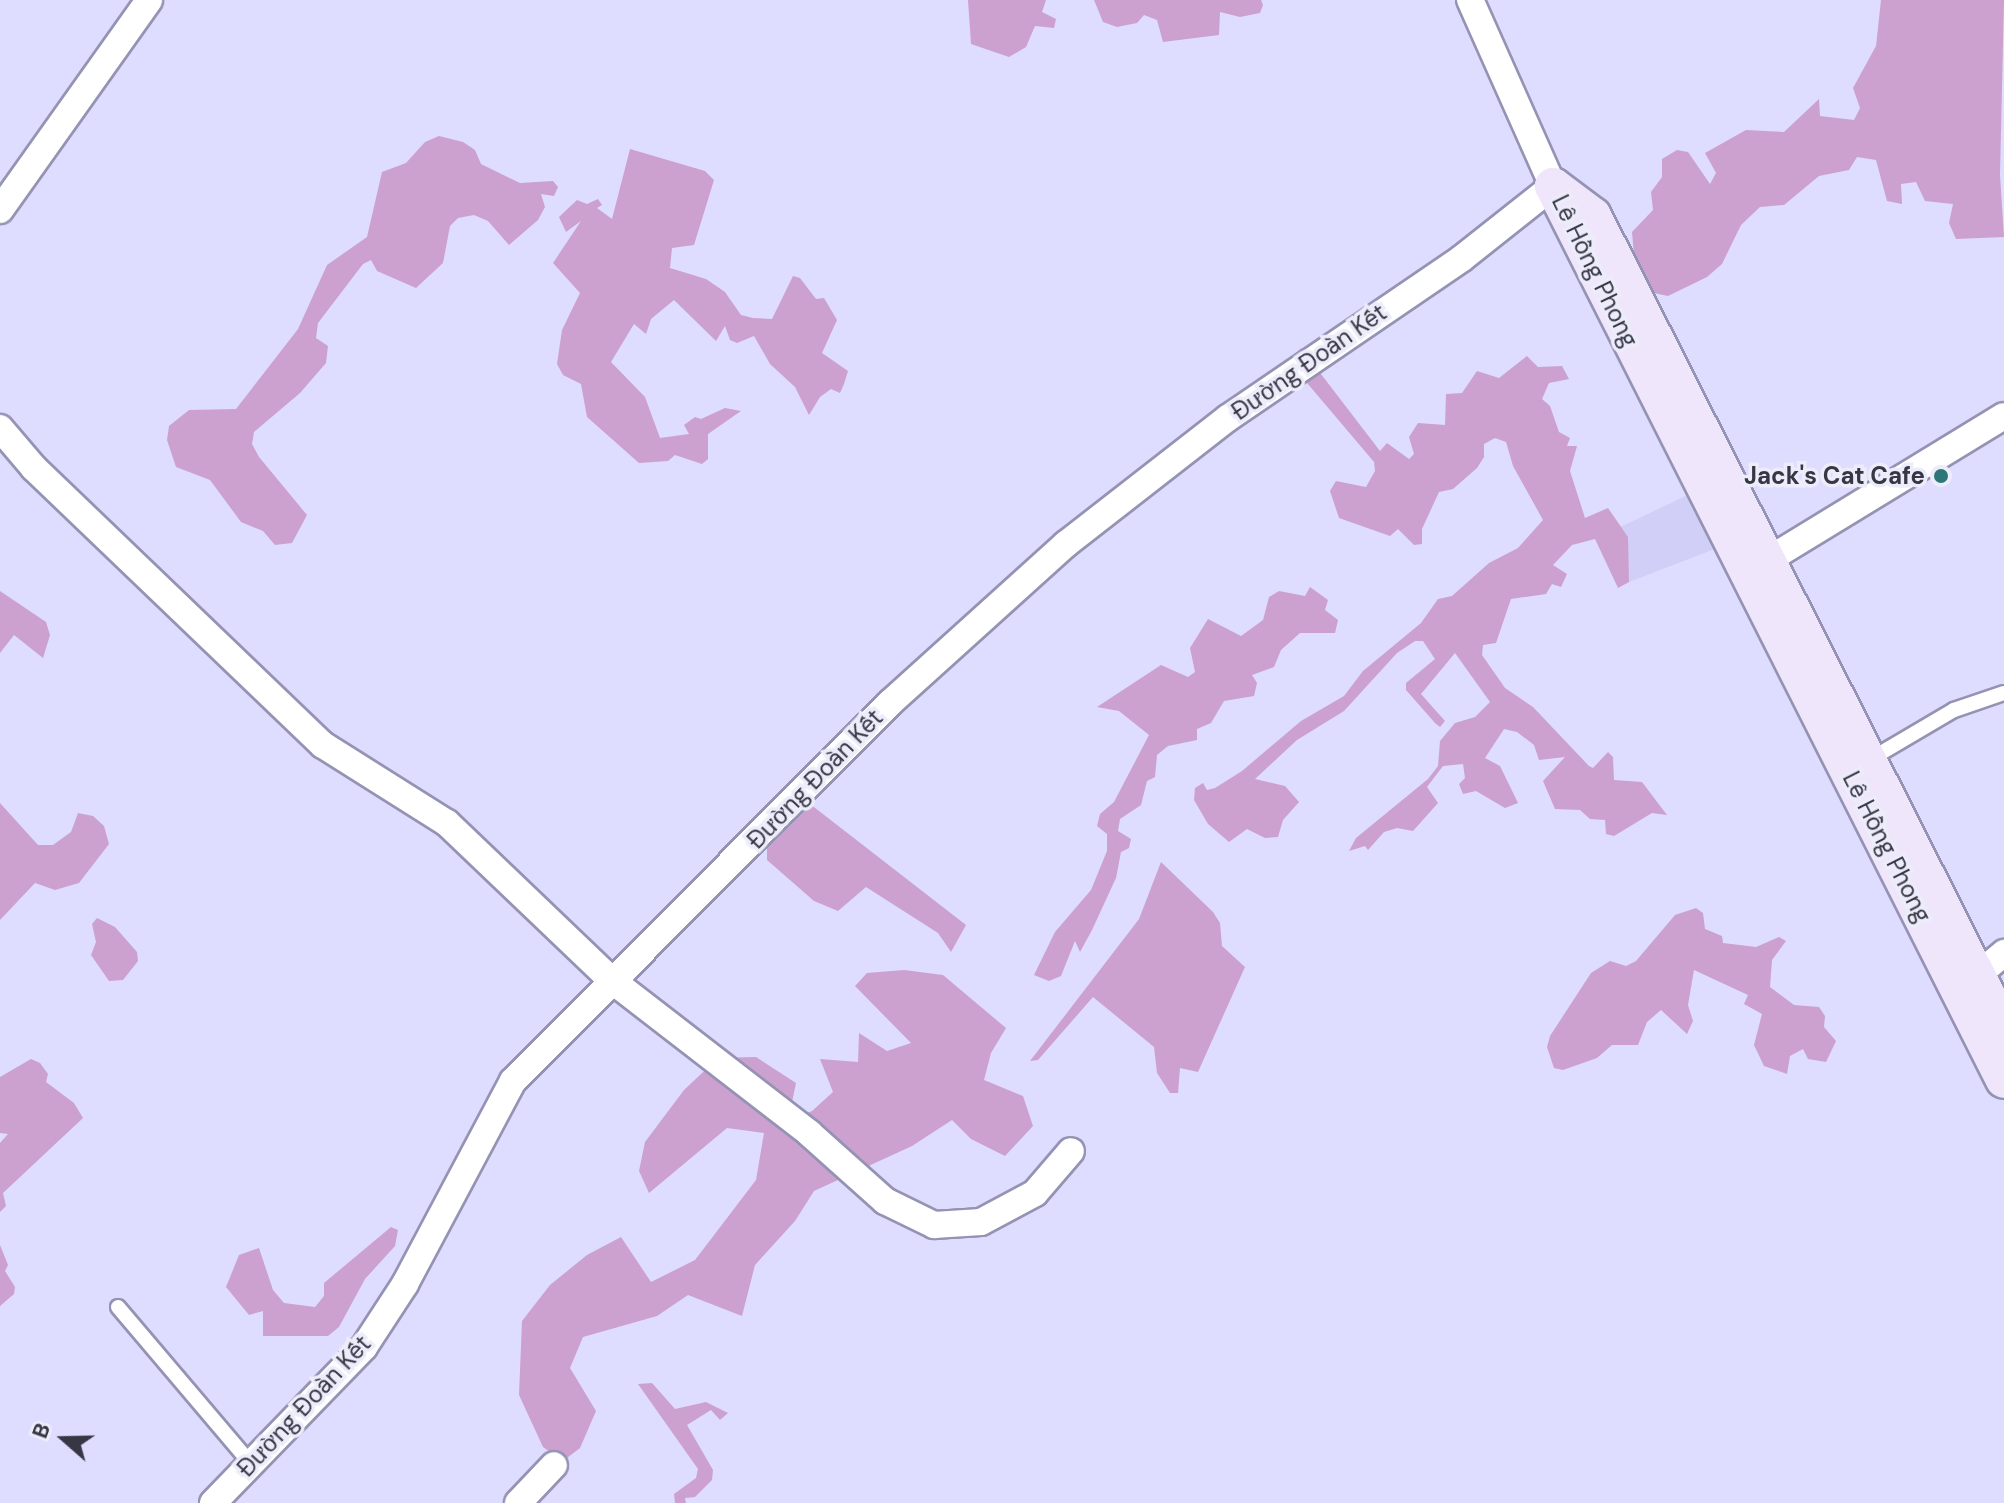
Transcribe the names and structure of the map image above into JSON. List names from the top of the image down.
{
  "streets": {
    "street": ["Lê Hồng Phong", "Đường Đoàn Kết"]
  },
  "crossings": [
    ["Lê Hồng Phong", "Đường Đoàn Kết"]
  ],
  "places": ["Jack's Cat Cafe"],
  "north": "left"
}
